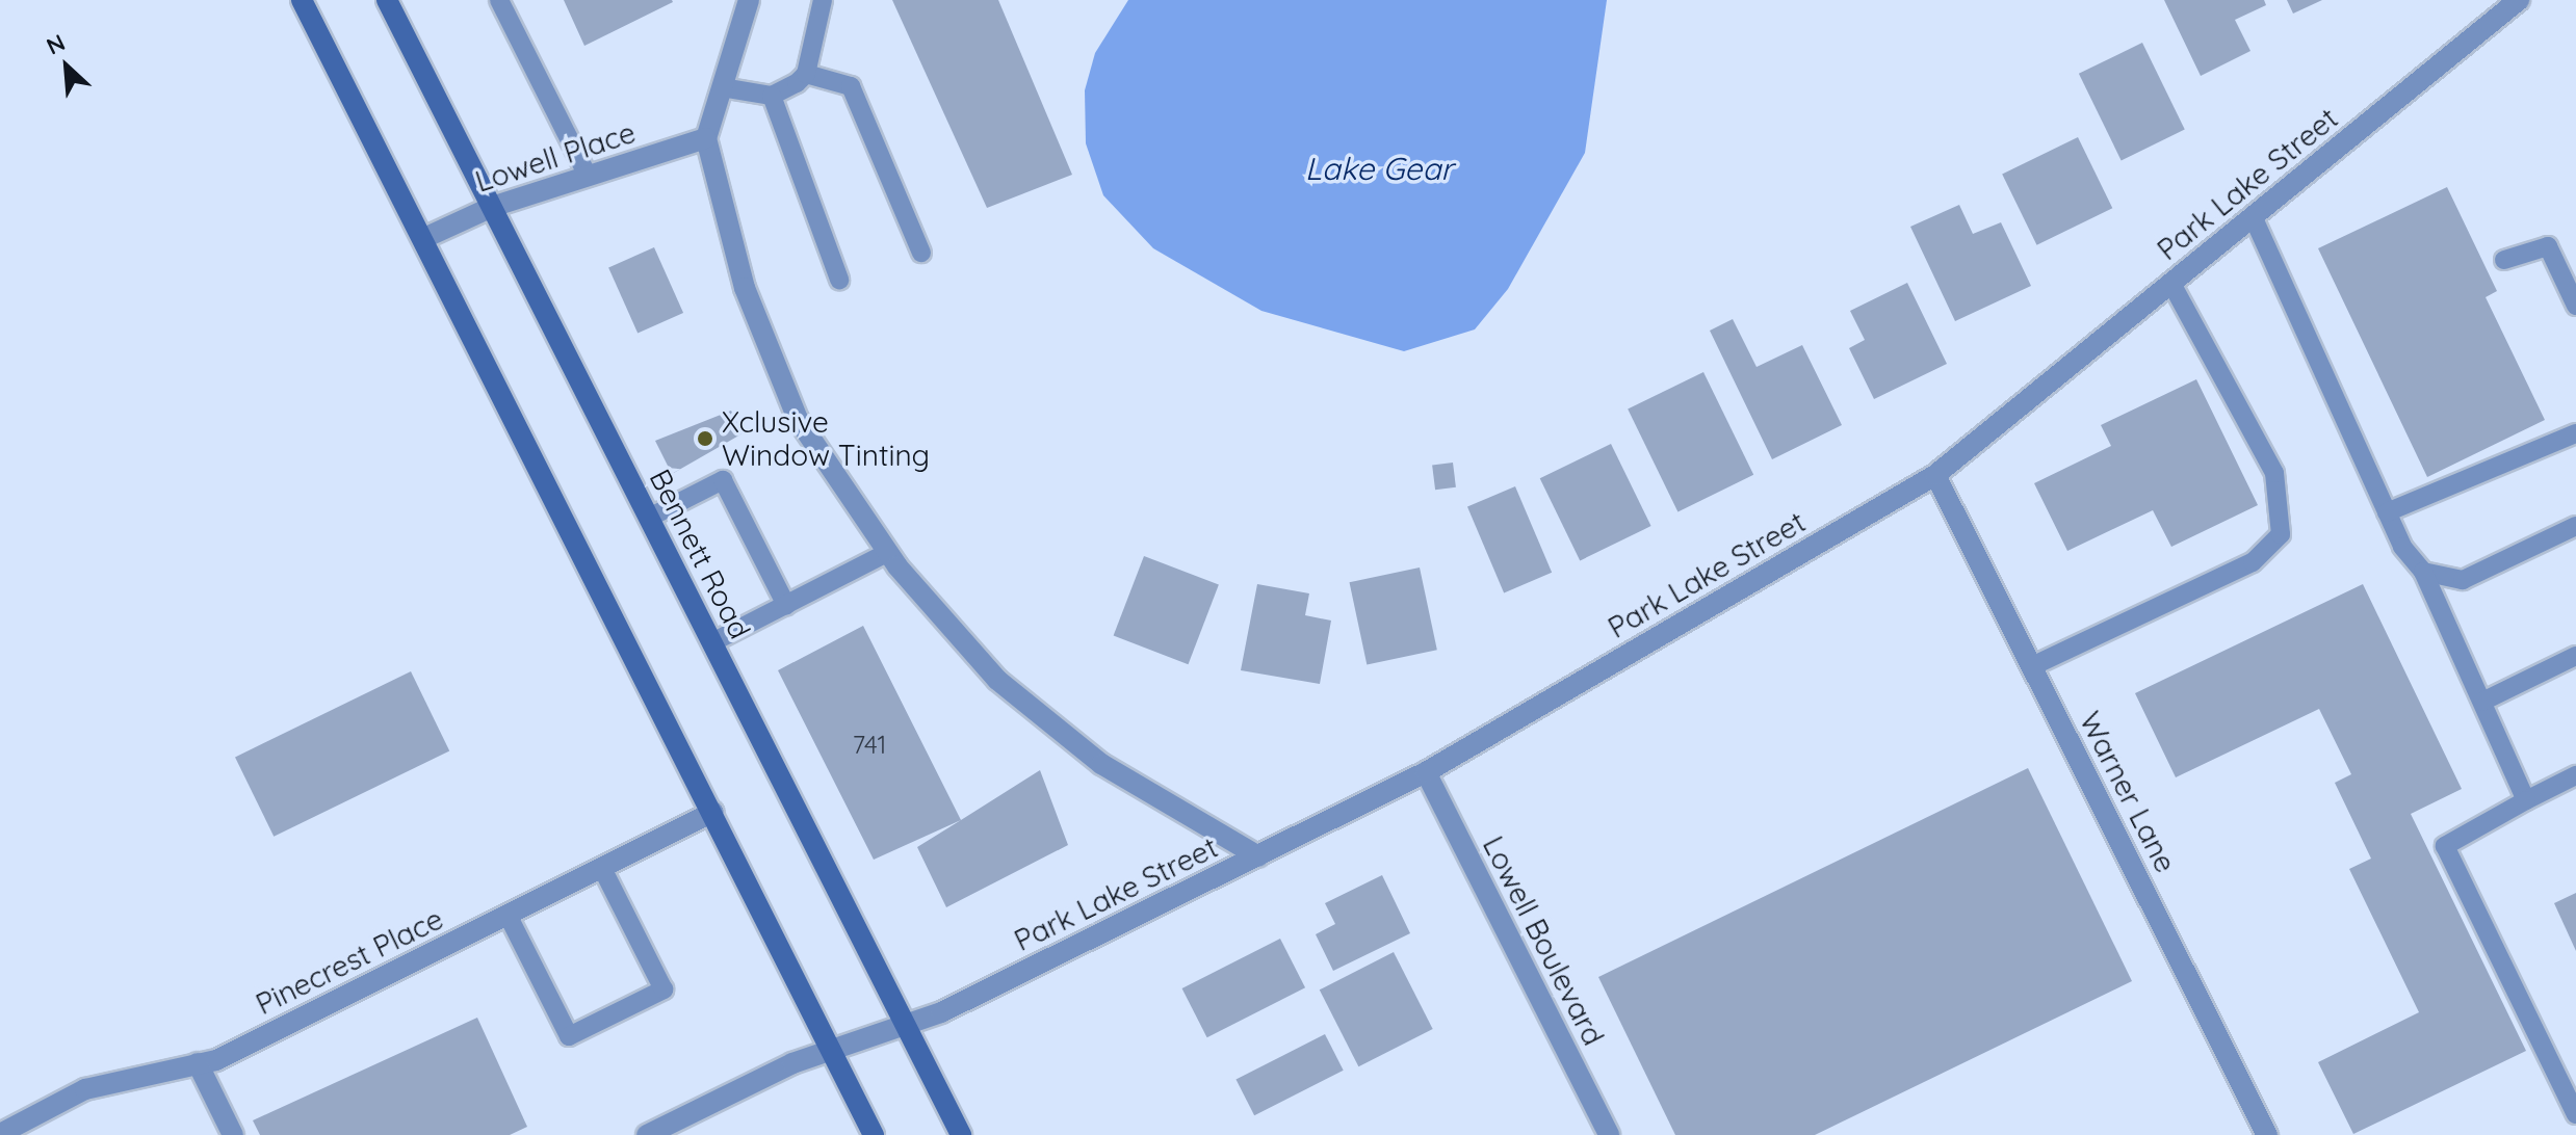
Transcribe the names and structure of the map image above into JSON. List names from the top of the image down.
{
  "streets": {
    "street": [
      "Lowell Place",
      "Park Lake Street",
      "Bennett Road",
      "Warner Lane",
      "Lowell Boulevard",
      "Pinecrest Place"
    ]
  },
  "crossings": [
    ["Lowell Place", "Bennett Road"],
    ["Park Lake Street", "Bennett Road"],
    ["Park Lake Street", "Warner Lane"],
    ["Park Lake Street", "Lowell Boulevard"]
  ],
  "water": ["Lake Gear"],
  "places": ["Xclusive Window Tinting"],
  "house_numbers": ["741"],
  "north": "top left"
}
